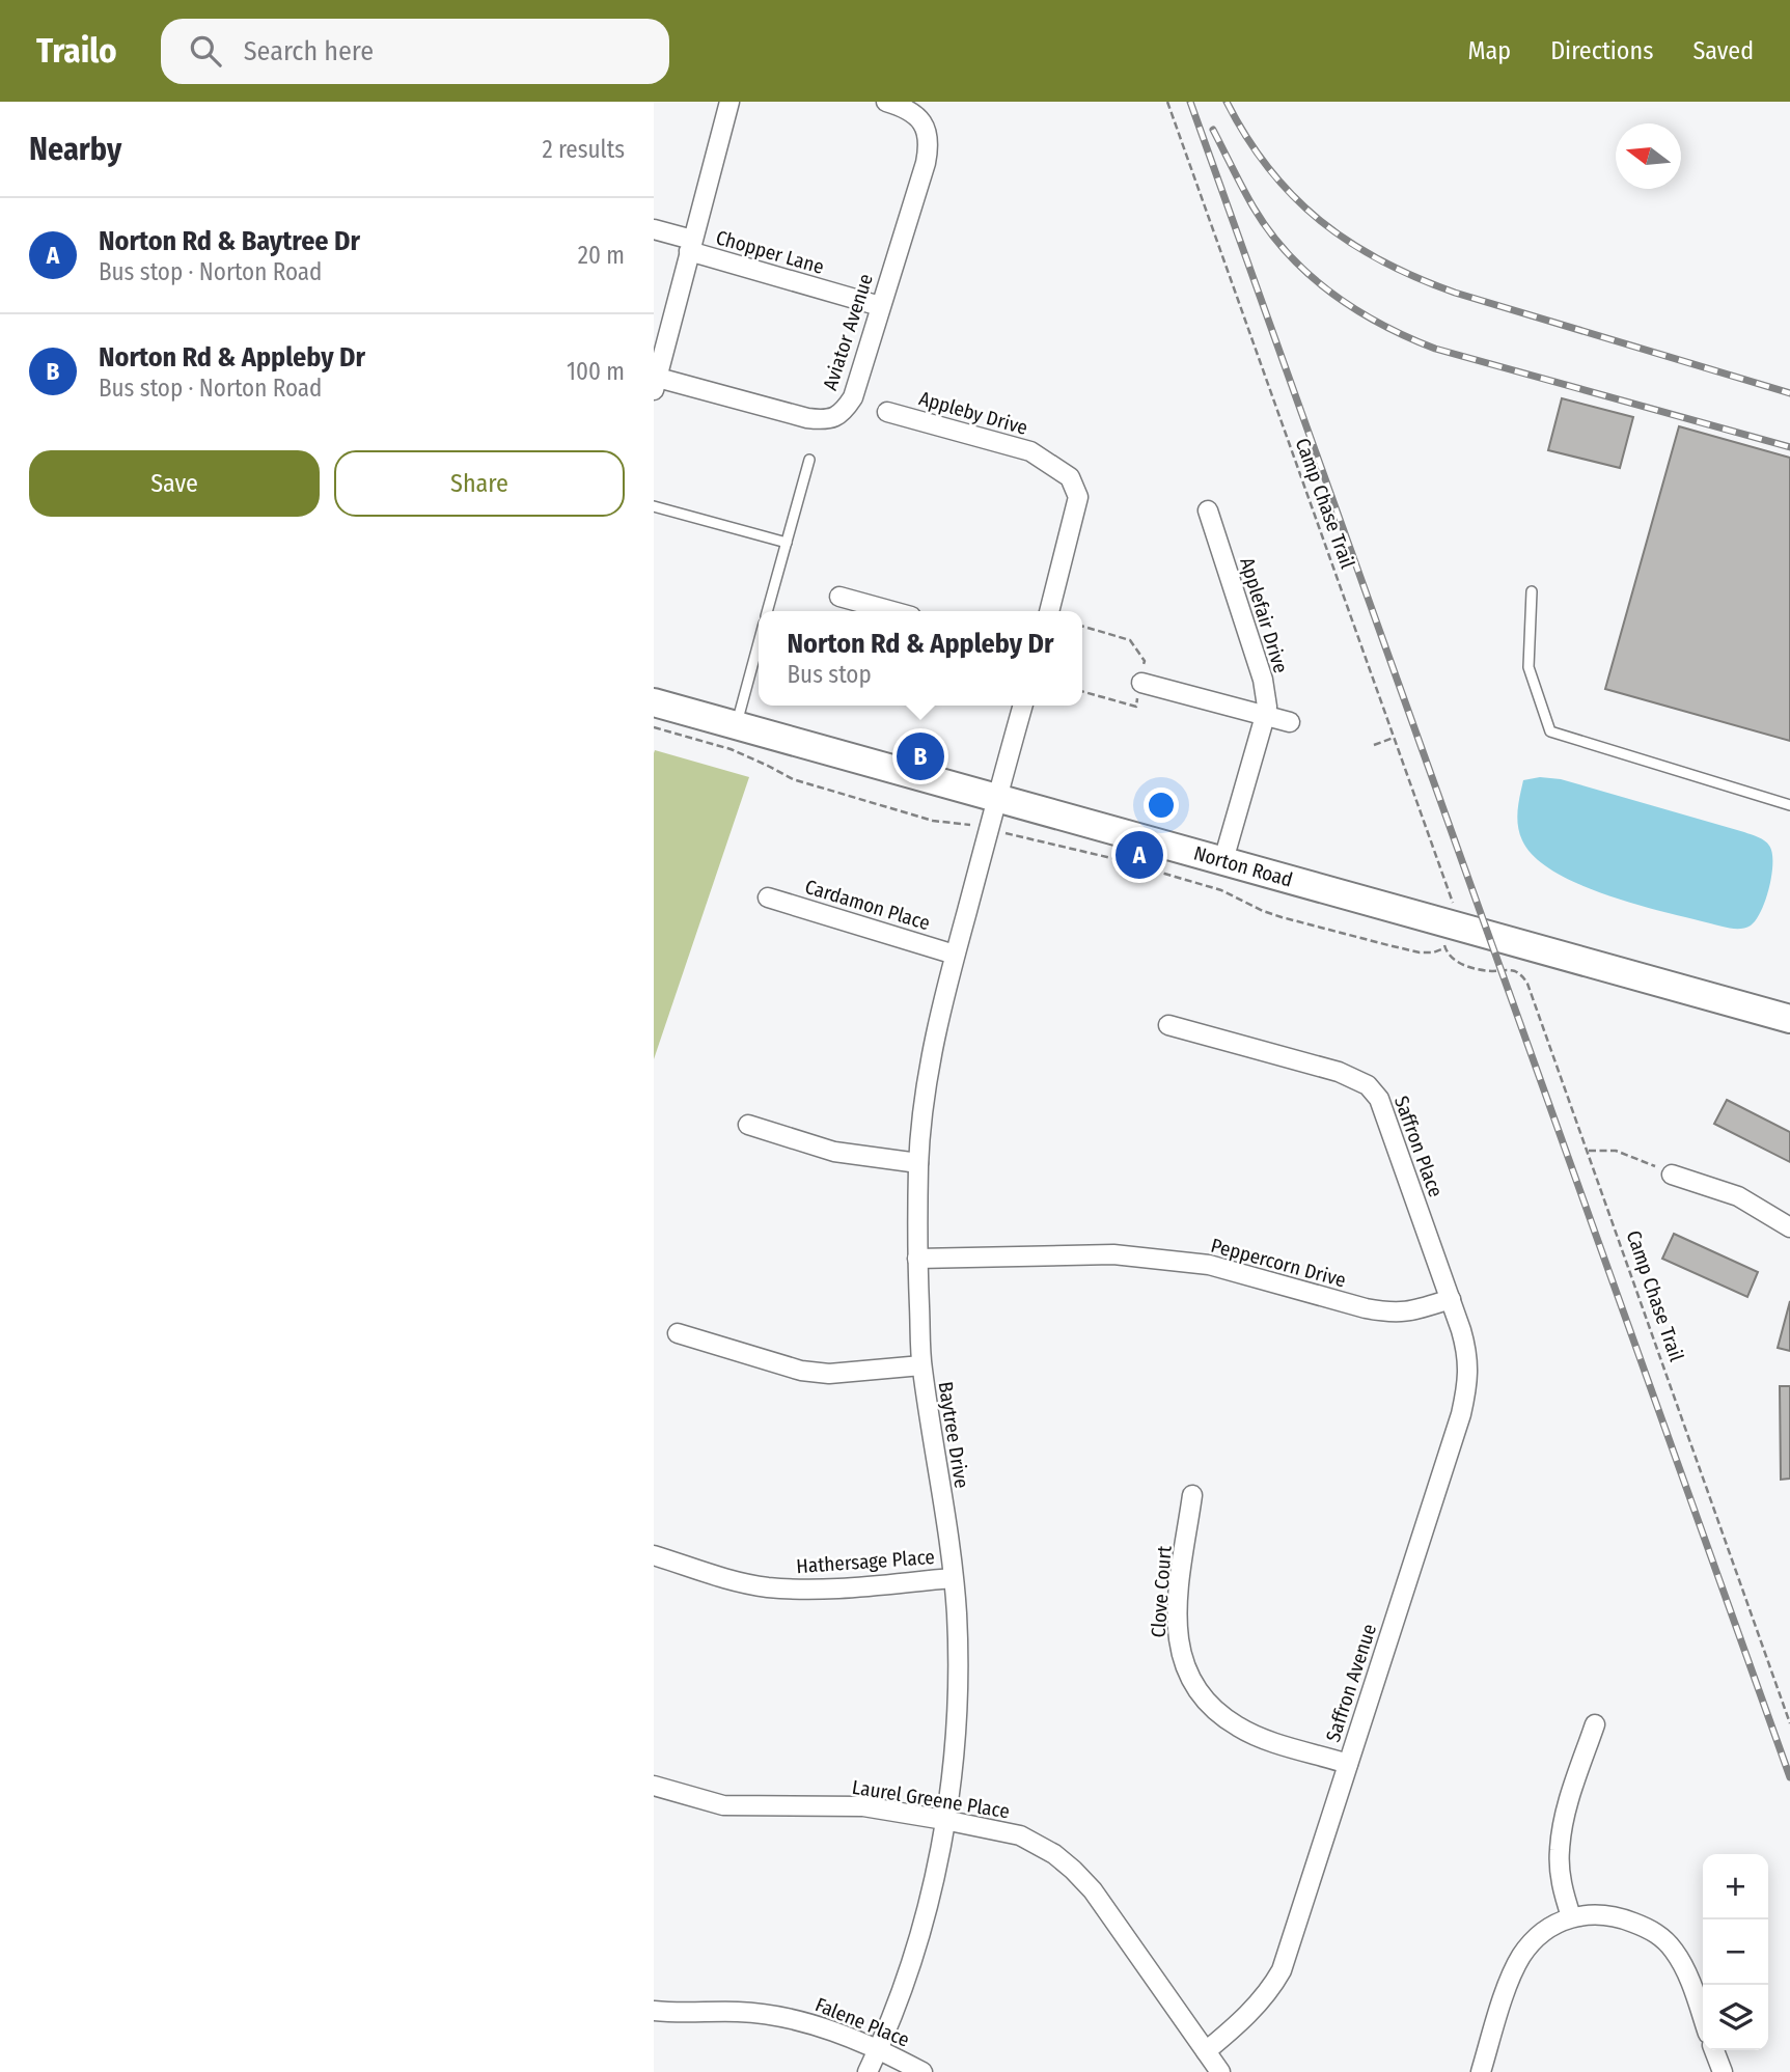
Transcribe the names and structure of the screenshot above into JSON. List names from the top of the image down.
{
  "streets": {
    "main road": ["Norton Road"],
    "street": [
      "Chopper Lane",
      "Aviator Avenue",
      "Appleby Drive",
      "Applefair Drive",
      "Cardamon Place",
      "Saffron Place",
      "Peppercorn Drive",
      "Baytree Drive",
      "Hathersage Place",
      "Clove Court",
      "Saffron Avenue",
      "Laurel Greene Place",
      "Falene Place"
    ],
    "path": ["Camp Chase Trail"]
  },
  "crossings": [
    ["Chopper Lane", "Aviator Avenue"],
    ["Applefair Drive", "Norton Road"],
    ["Norton Road", "Baytree Drive"],
    ["Cardamon Place", "Baytree Drive"],
    ["Saffron Place", "Peppercorn Drive"],
    ["Saffron Place", "Saffron Avenue"],
    ["Peppercorn Drive", "Baytree Drive"],
    ["Peppercorn Drive", "Saffron Avenue"],
    ["Baytree Drive", "Hathersage Place"],
    ["Baytree Drive", "Laurel Greene Place"],
    ["Baytree Drive", "Falene Place"],
    ["Clove Court", "Saffron Avenue"],
    ["Saffron Avenue", "Laurel Greene Place"]
  ],
  "north": "left",
  "page": {
    "header": "Trailo",
    "search": "Search here",
    "nav": ["Map", "Directions", "Saved"],
    "heading": ["Nearby", "2 results"],
    "list": [
      {
        "mark": "A",
        "name": "Norton Rd & Baytree Dr",
        "note": "Bus stop · Norton Road",
        "value": "20 m"
      },
      {
        "mark": "B",
        "name": "Norton Rd & Appleby Dr",
        "note": "Bus stop · Norton Road",
        "value": "100 m"
      }
    ],
    "buttons": ["Save", "Share"],
    "popup": ["Norton Rd & Appleby Dr", "Bus stop"],
    "pins": ["B", "A"],
    "map_buttons": ["+", "−"]
  }
}
